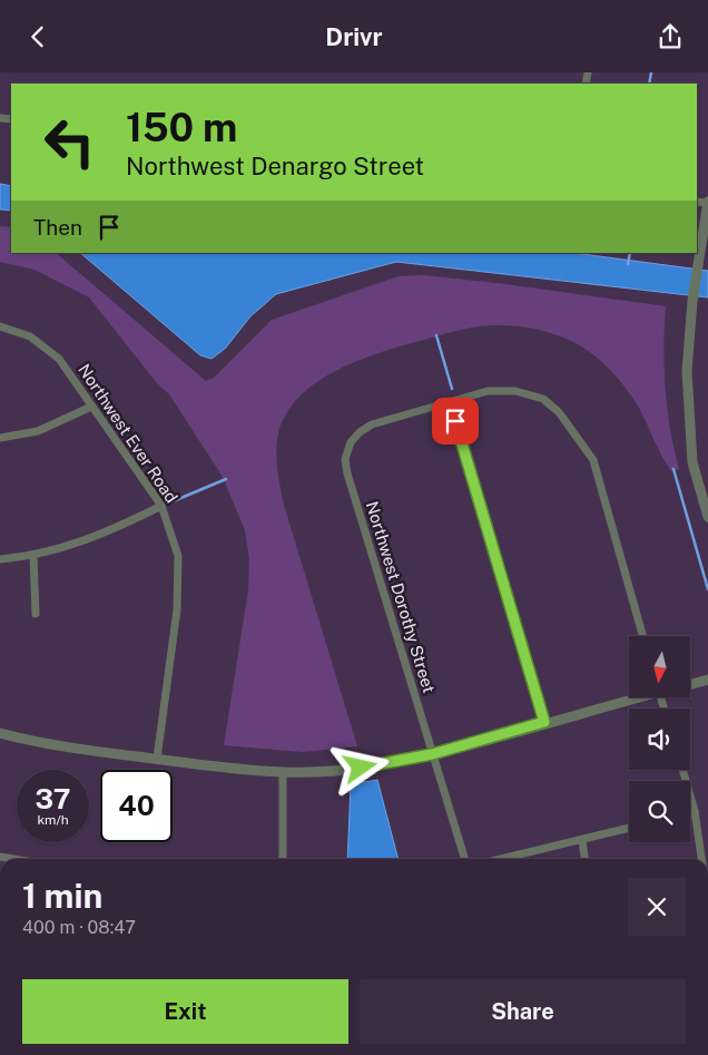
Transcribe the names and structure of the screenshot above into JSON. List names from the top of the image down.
{
  "streets": {
    "street": ["Northwest Ever Road", "Northwest Dorothy Street"]
  },
  "north": "bottom",
  "page": {
    "header": "Drivr",
    "turn": ["150 m", "Northwest Denargo Street"],
    "then": "Then",
    "speed": "37 km/h",
    "limit": "40",
    "heading": ["1 min", "400 m · 08:47"],
    "buttons": ["Exit", "Share"]
  }
}
